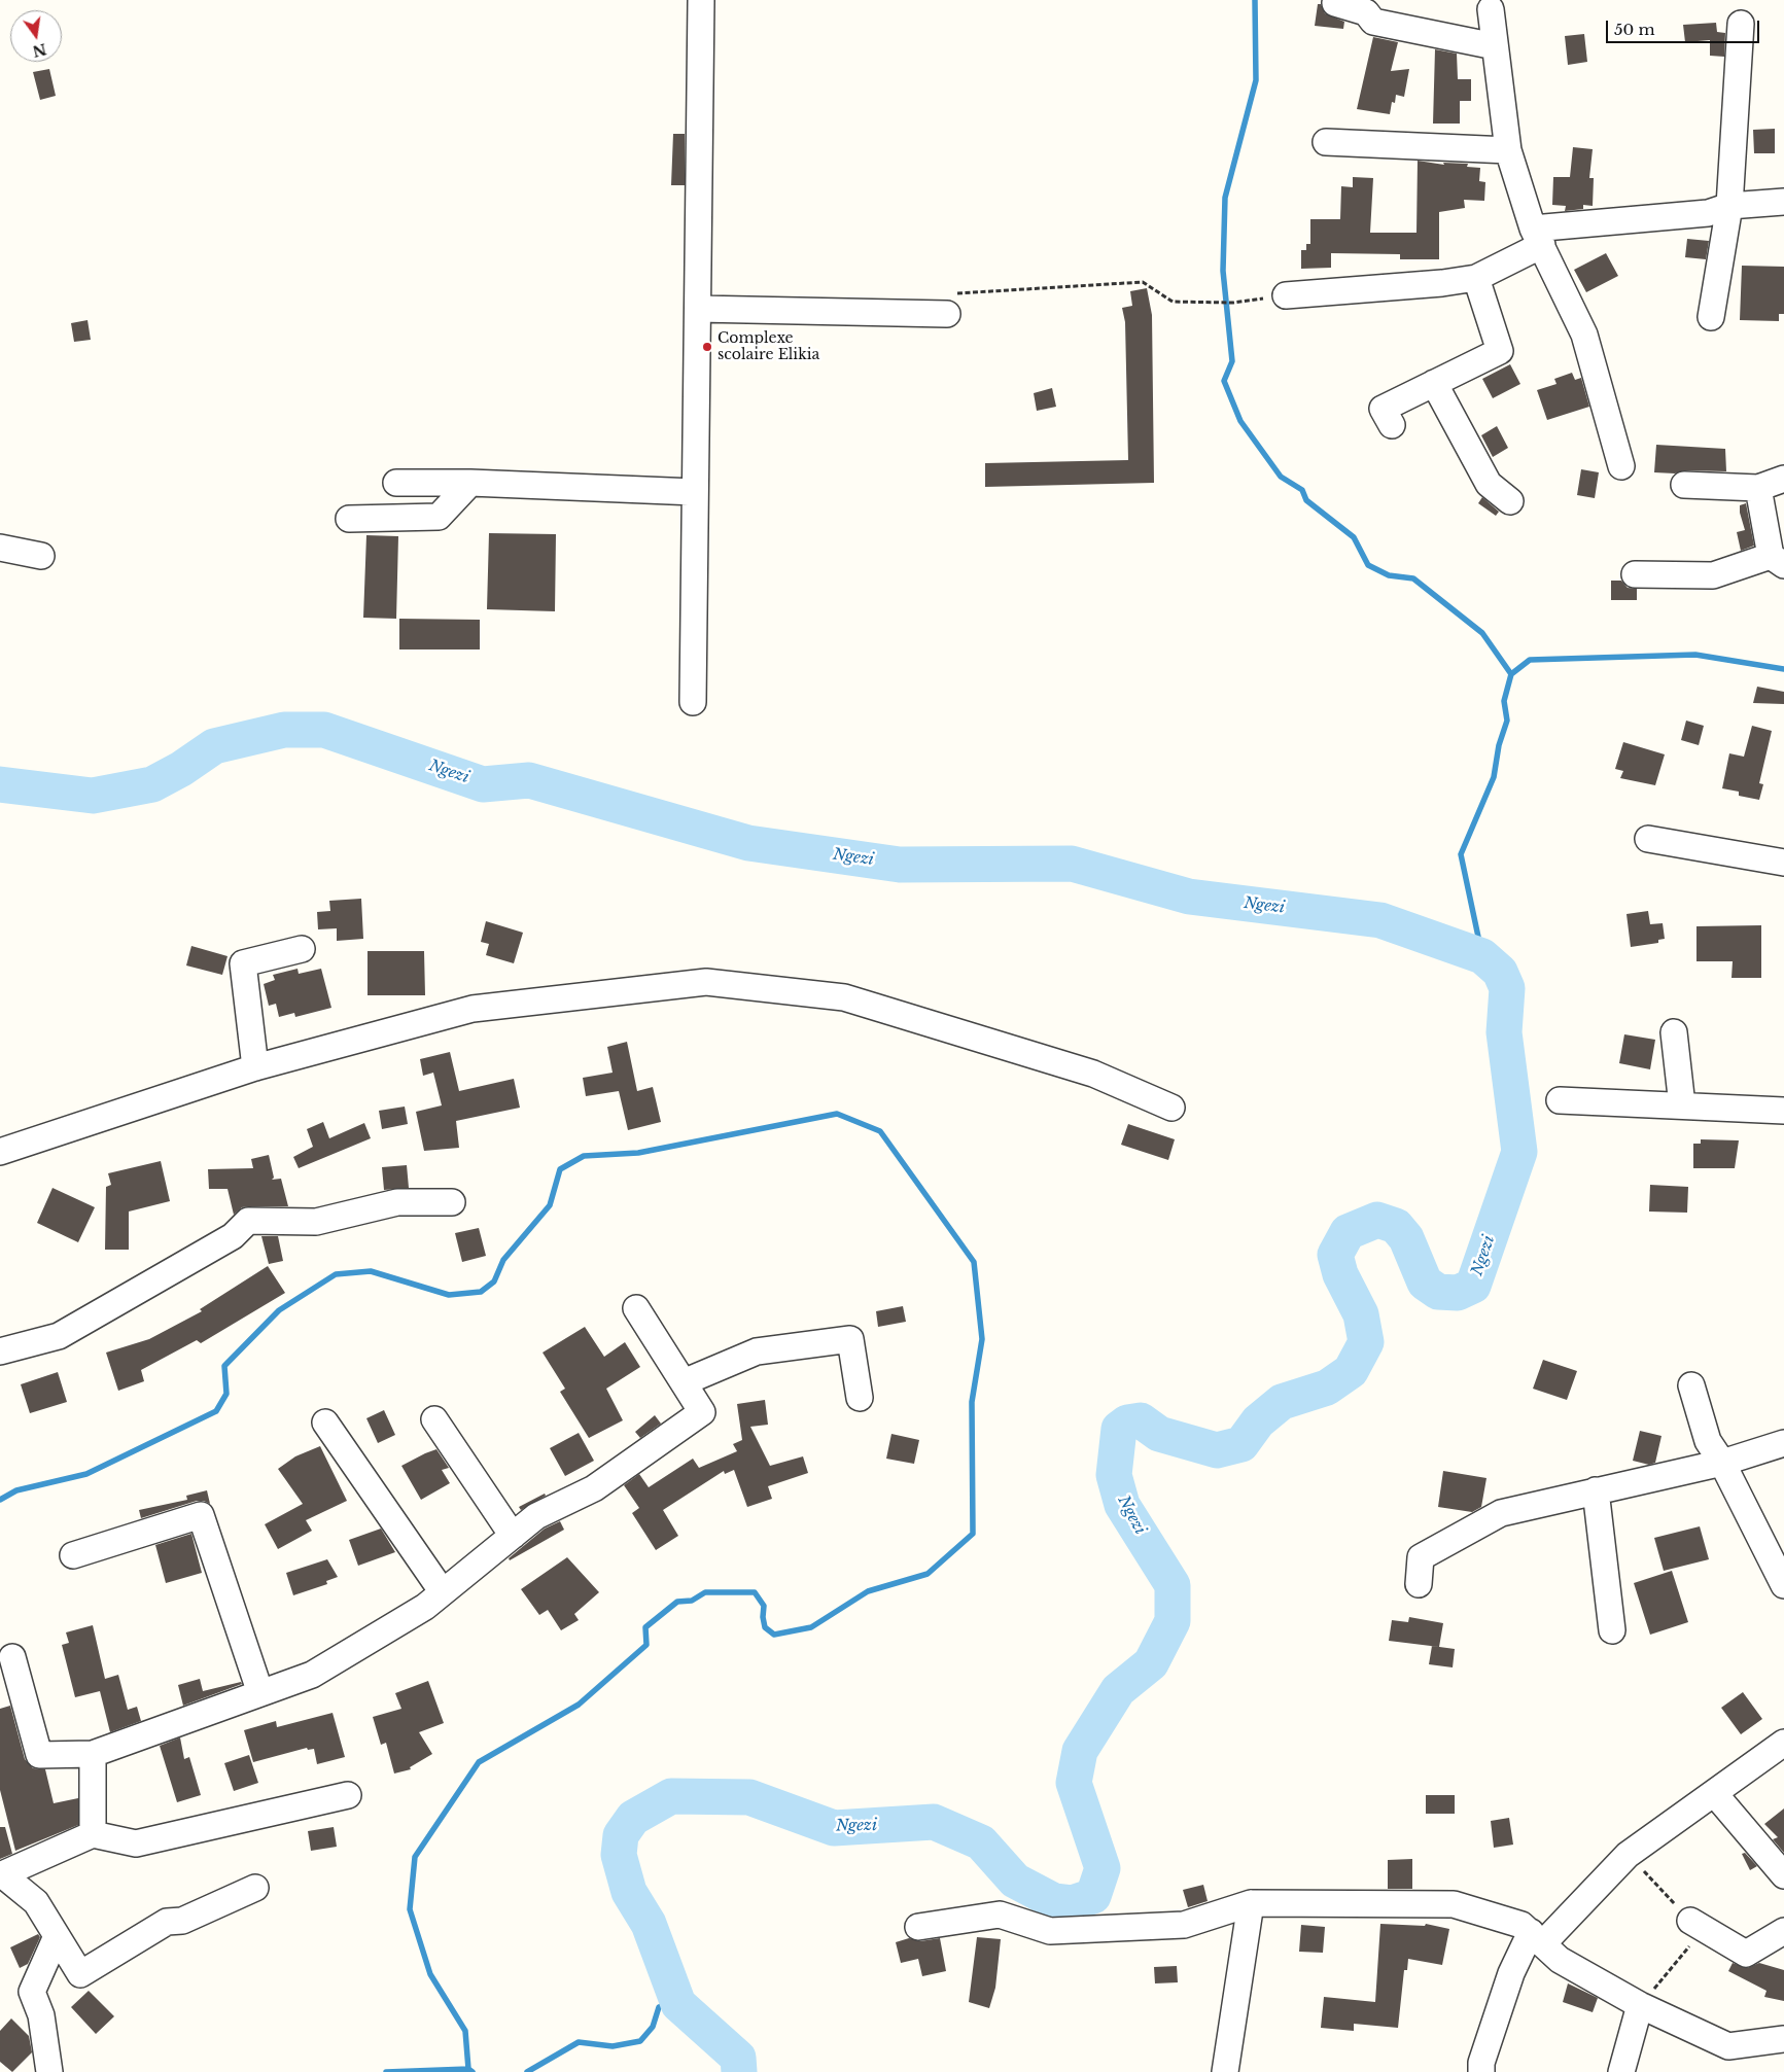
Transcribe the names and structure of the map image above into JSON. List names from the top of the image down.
{
  "water": ["Ngezi"],
  "places": ["Complexe scolaire Elikia"],
  "scale_bar": "50 m",
  "north": "bottom"
}
